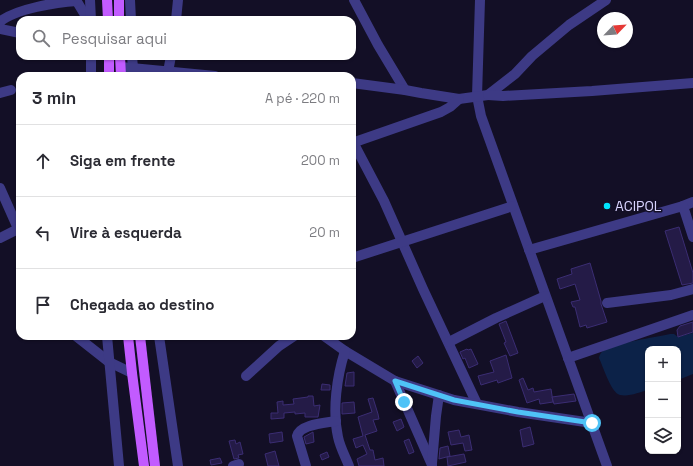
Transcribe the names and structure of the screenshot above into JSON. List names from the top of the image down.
{
  "places": ["ACIPOL"],
  "north": "top right",
  "page": {
    "search": "Pesquisar aqui",
    "heading": ["3 min", "A pé · 220 m"],
    "list": [
      ["Siga em frente", "200 m"],
      ["Vire à esquerda", "20 m"],
      "Chegada ao destino"
    ],
    "map_buttons": ["+", "−"]
  }
}
